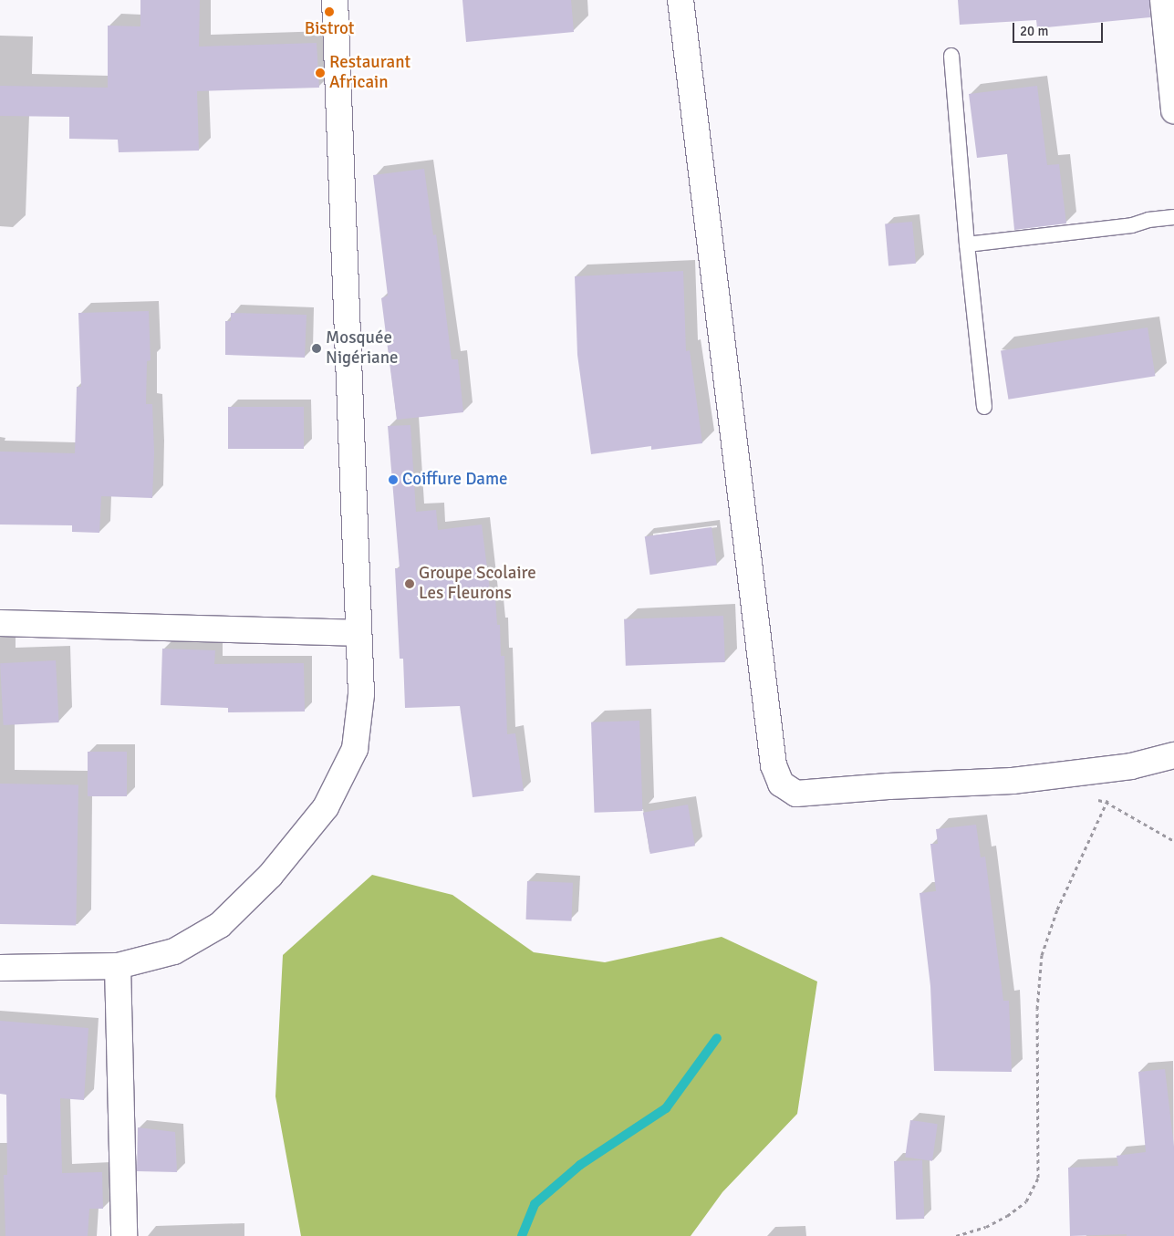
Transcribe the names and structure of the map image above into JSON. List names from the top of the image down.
{
  "places": [
    "Bistrot",
    "Restaurant Africain",
    "Mosquée Nigériane",
    "Coiffure Dame",
    "Groupe Scolaire Les Fleurons"
  ],
  "scale_bar": "20 m"
}
